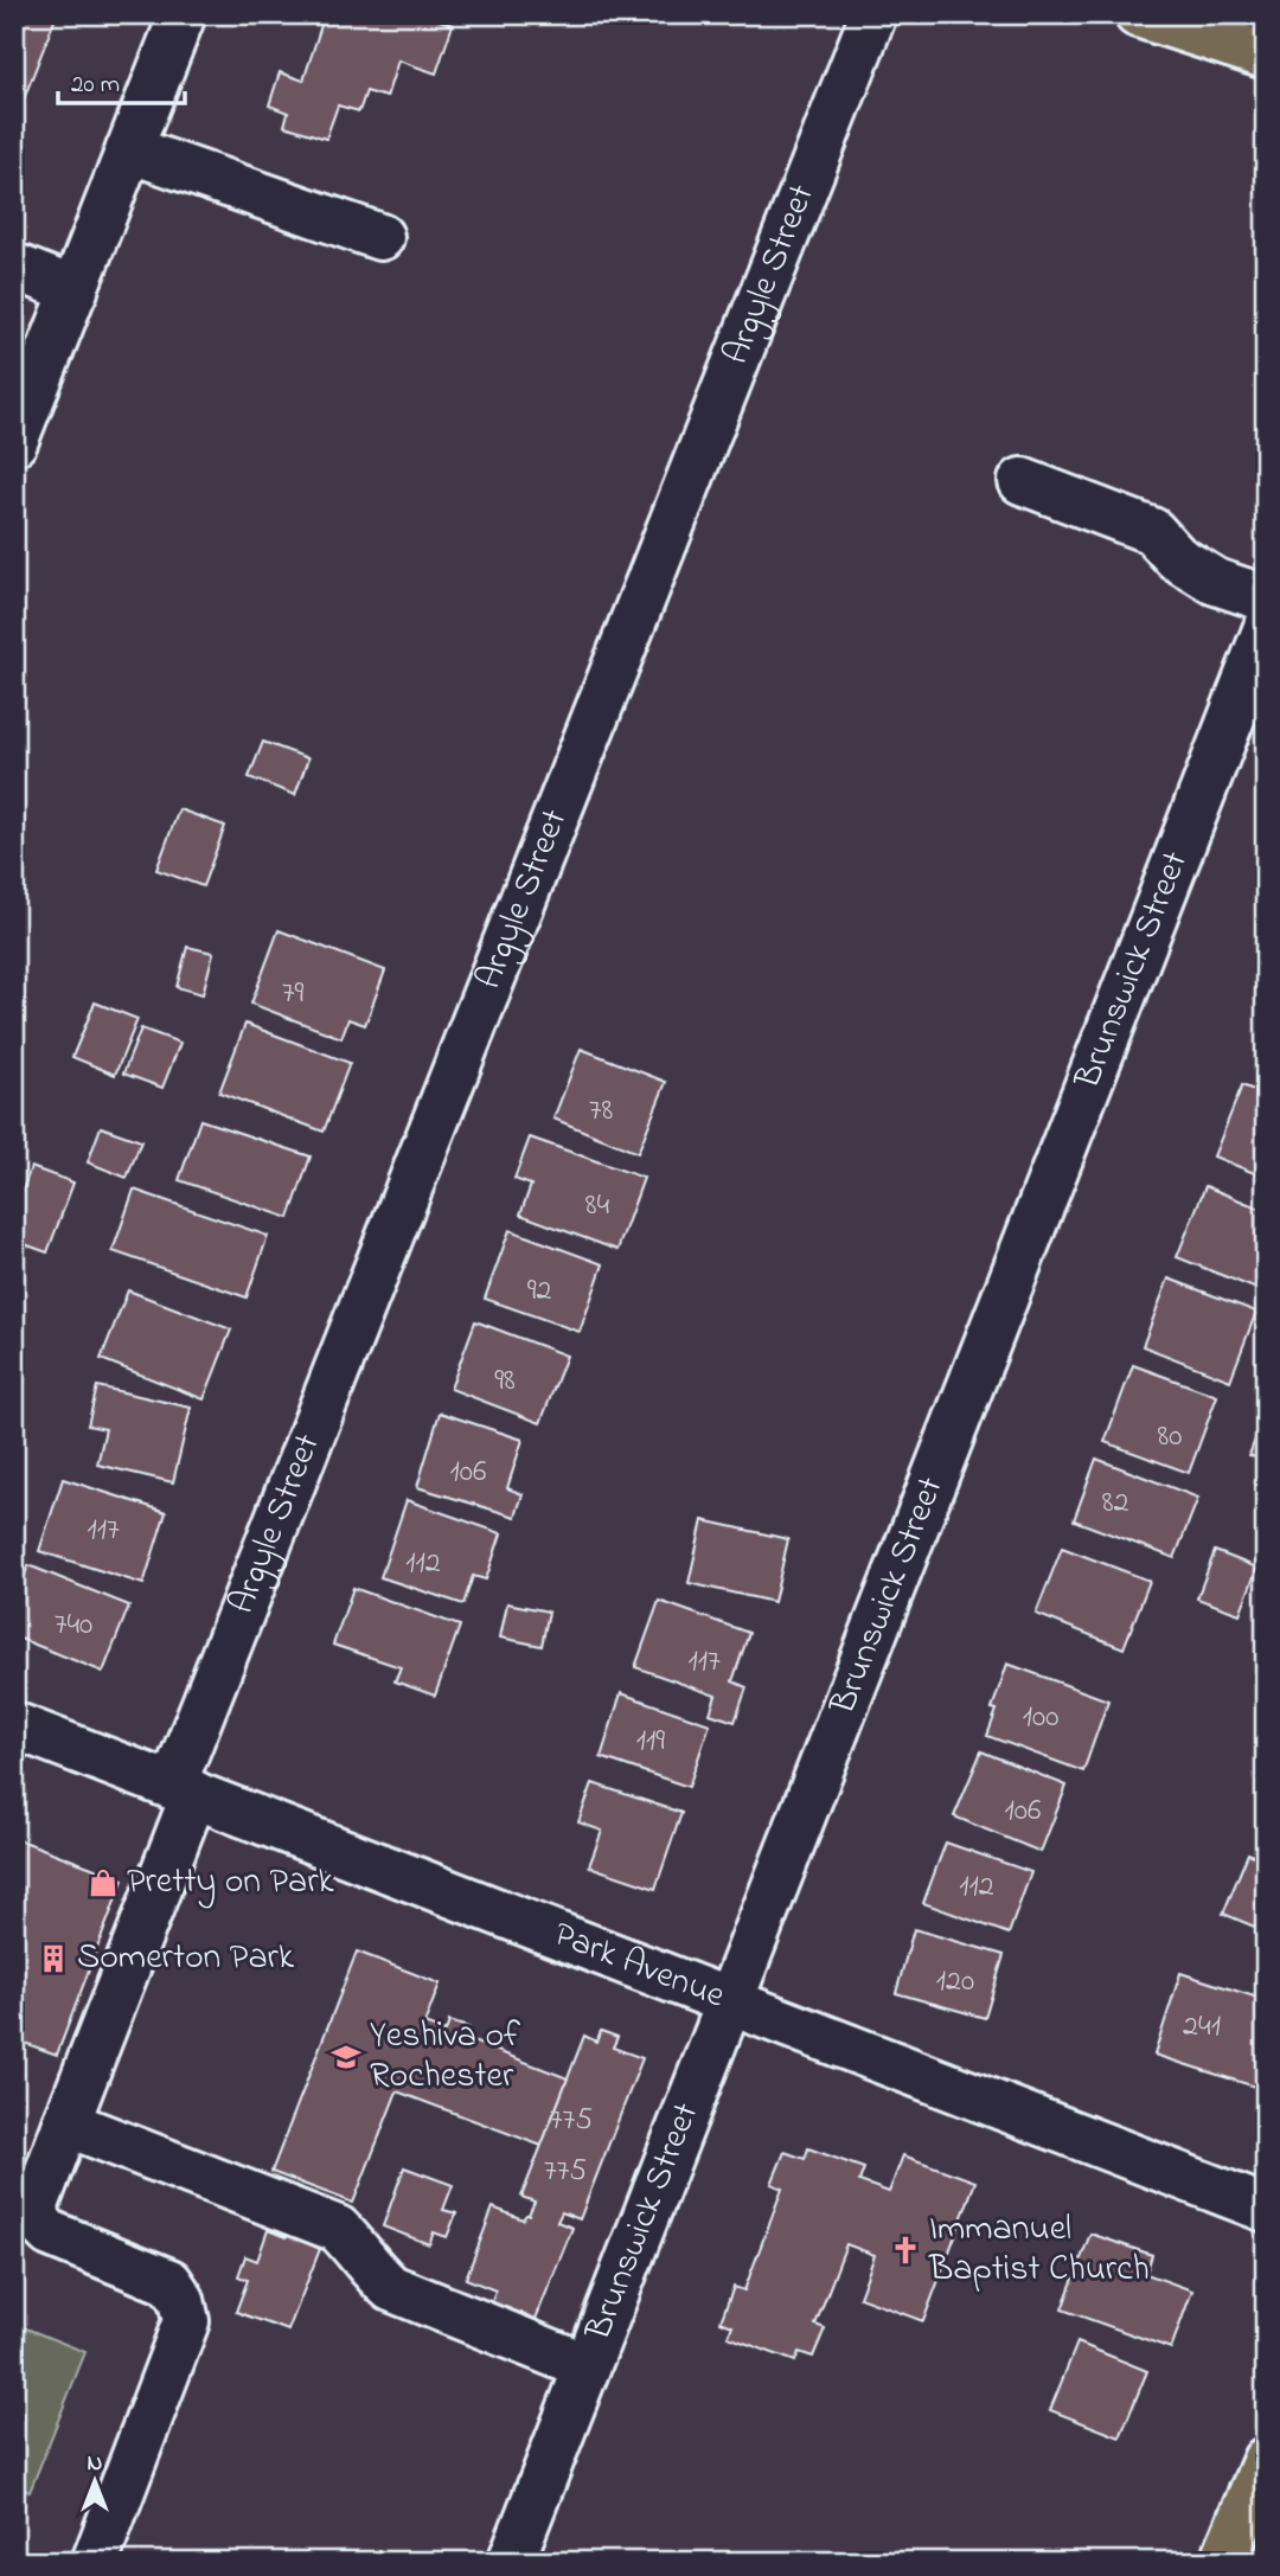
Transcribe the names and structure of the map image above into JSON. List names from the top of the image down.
{
  "streets": {
    "street": ["Argyle Street", "Brunswick Street", "Park Avenue"]
  },
  "crossings": [
    ["Argyle Street", "Park Avenue"],
    ["Brunswick Street", "Park Avenue"]
  ],
  "places": {
    "shop": ["Pretty on Park"],
    "building": ["Somerton Park"],
    "school or university": ["Yeshiva of Rochester"],
    "church": ["Immanuel Baptist Church"]
  },
  "house_numbers": [
    "79",
    "78",
    "84",
    "92",
    "98",
    "80",
    "106",
    "82",
    "117",
    "112",
    "740",
    "117",
    "100",
    "119",
    "106",
    "112",
    "120",
    "241",
    "775",
    "775"
  ],
  "scale_bar": "20 m",
  "north": "top"
}
